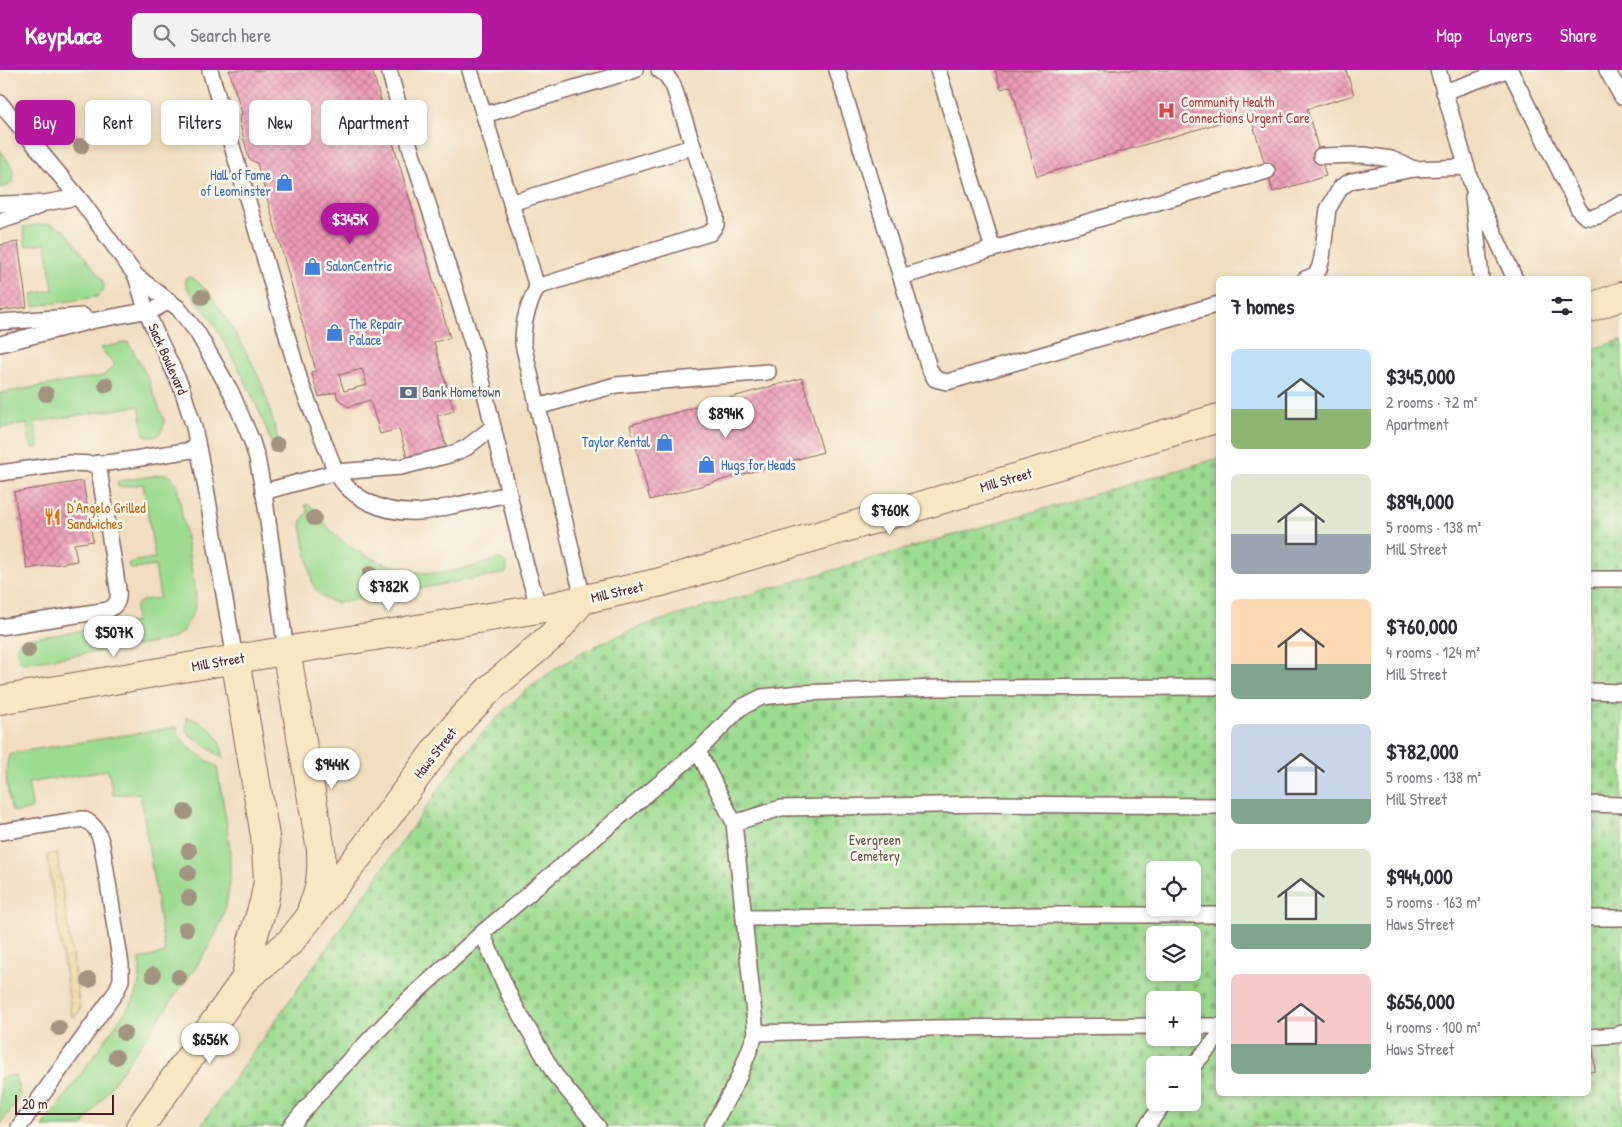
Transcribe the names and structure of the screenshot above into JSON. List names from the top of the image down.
{
  "streets": {
    "main road": ["Mill Street", "Haws Street"],
    "lane": ["Sack Boulevard"]
  },
  "crossings": [
    ["Sack Boulevard", "Mill Street"],
    ["Sack Boulevard", "Haws Street"],
    ["Mill Street", "Haws Street"]
  ],
  "parks": ["Evergreen Cemetery"],
  "places": {
    "hospital": ["Community Health Connections Urgent Care"],
    "shop": [
      "Hall of Fame of Leominster",
      "SalonCentric",
      "The Repair Palace",
      "Taylor Rental",
      "Hugs for Heads"
    ],
    "bank": ["Bank Hometown"],
    "restaurant": ["D'Angelo Grilled Sandwiches"]
  },
  "scale_bar": "20 m",
  "page": {
    "header": "Keyplace",
    "search": "Search here",
    "nav": ["Map", "Layers", "Share"],
    "chip": [
      "Buy",
      "Rent",
      "Filters",
      "New",
      "Apartment"
    ],
    "price": [
      "$345K",
      "$894K",
      "$760K",
      "$782K",
      "$507K",
      "$944K",
      "$656K"
    ],
    "heading": "7 homes",
    "list": [
      {
        "name": "$345,000",
        "note": "2 rooms · 72 m² · Apartment"
      },
      {
        "name": "$894,000",
        "note": "5 rooms · 138 m² · Mill Street"
      },
      {
        "name": "$760,000",
        "note": "4 rooms · 124 m² · Mill Street"
      },
      {
        "name": "$782,000",
        "note": "5 rooms · 138 m² · Mill Street"
      },
      {
        "name": "$944,000",
        "note": "5 rooms · 163 m² · Haws Street"
      },
      {
        "name": "$656,000",
        "note": "4 rooms · 100 m² · Haws Street"
      }
    ],
    "map_buttons": ["+", "−"],
    "scale": "20 m"
  }
}
